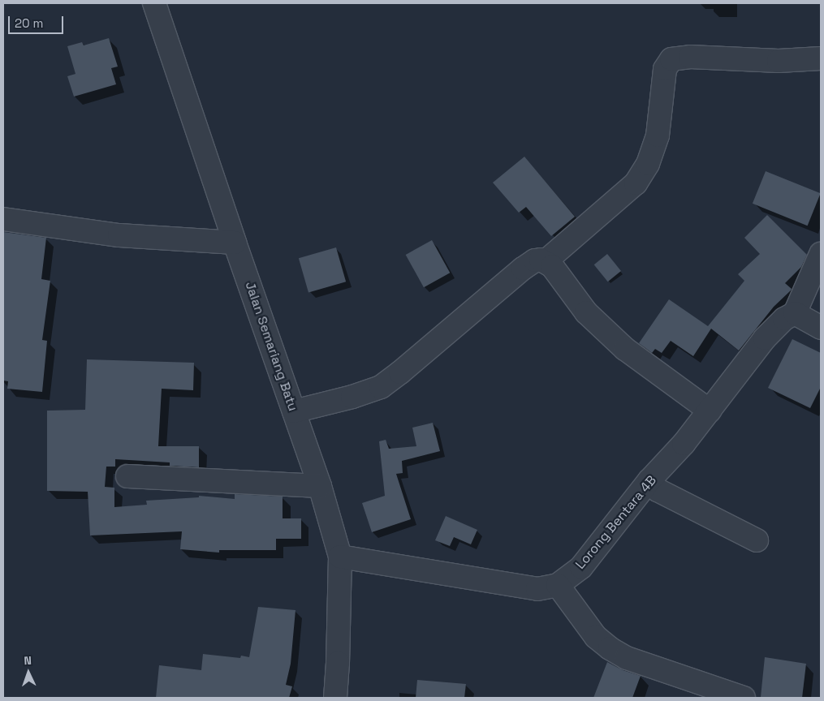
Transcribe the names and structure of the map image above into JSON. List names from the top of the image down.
{
  "streets": {
    "street": ["Jalan Semariang Batu", "Lorong Bentara 4B"]
  },
  "crossings": [
    ["Jalan Semariang Batu", "Lorong Bentara 4B"]
  ],
  "scale_bar": "20 m",
  "north": "top"
}
